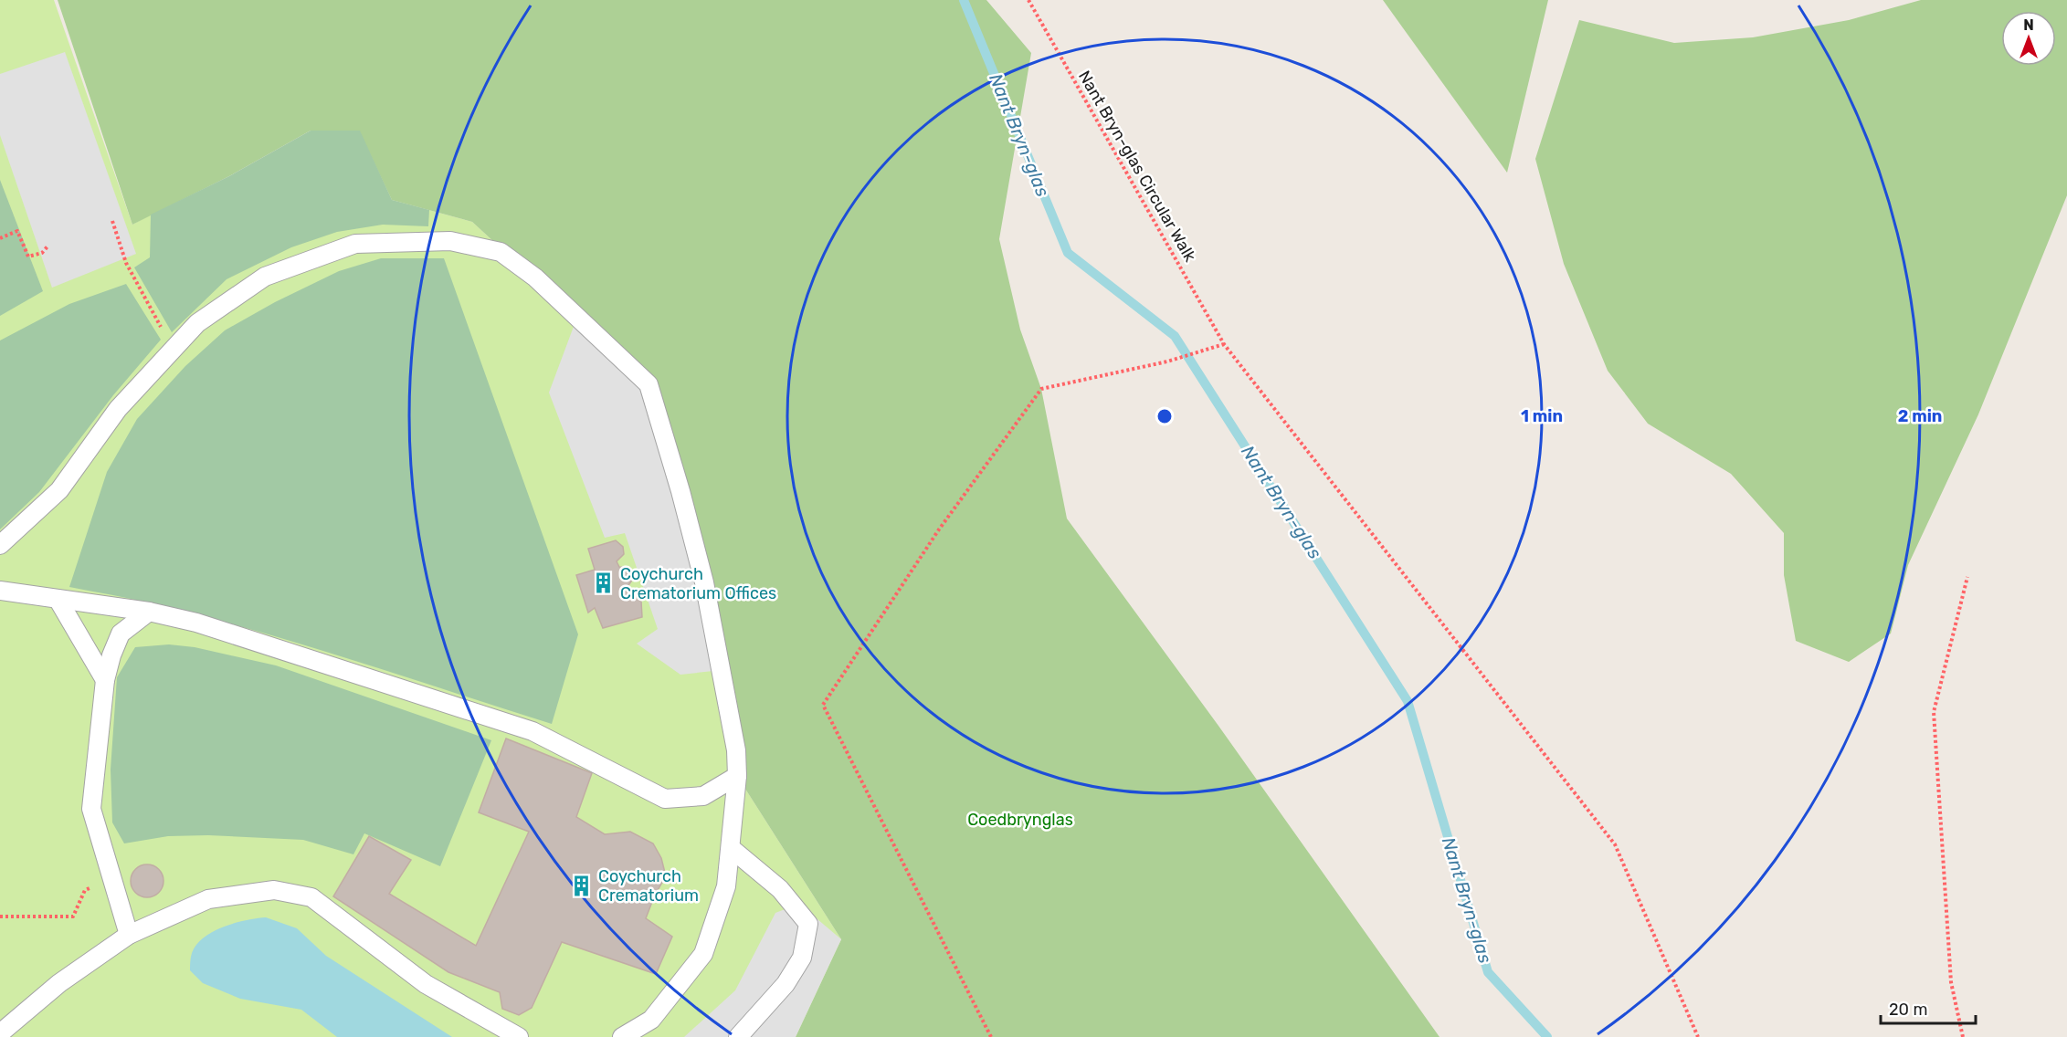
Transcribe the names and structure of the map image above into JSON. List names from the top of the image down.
{
  "streets": {
    "path": ["Nant Bryn-glas Circular Walk"]
  },
  "water": ["Nant Bryn-glas"],
  "parks": ["Coedbrynglas"],
  "places": {
    "building": ["Coychurch Crematorium Offices", "Coychurch Crematorium"]
  },
  "scale_bar": "20 m",
  "north": "top",
  "rings": ["1 min", "2 min"]
}
